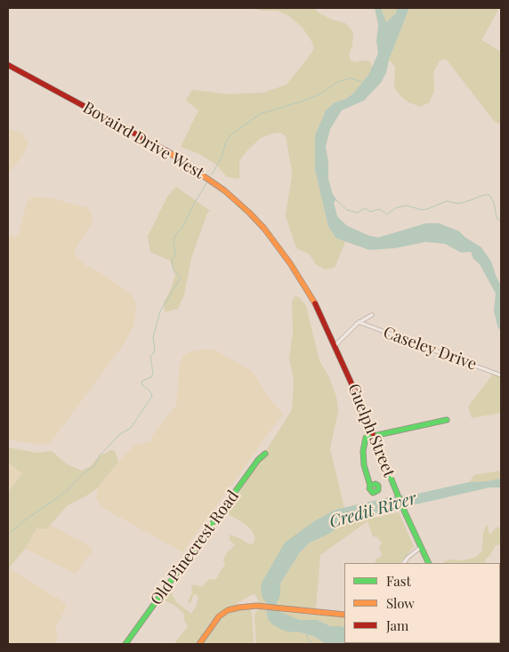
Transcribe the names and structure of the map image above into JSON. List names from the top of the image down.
{
  "streets": {
    "main road": ["Bovaird Drive West", "Guelph Street", "Old Pinecrest Road"],
    "street": ["Caseley Drive"]
  },
  "crossings": [
    ["Bovaird Drive West", "Caseley Drive"],
    ["Bovaird Drive West", "Guelph Street"],
    ["Caseley Drive", "Guelph Street"]
  ],
  "water": ["Credit River"],
  "legend": ["Fast", "Slow", "Jam"]
}
